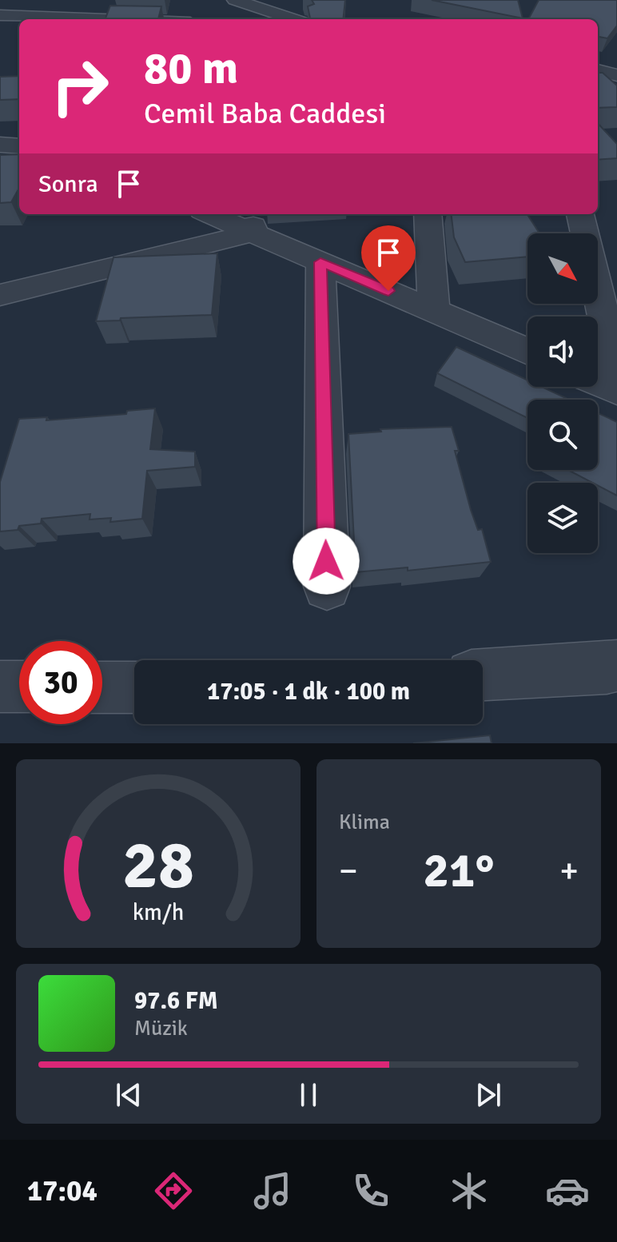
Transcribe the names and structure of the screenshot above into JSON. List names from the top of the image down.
{
  "north": "bottom right",
  "page": {
    "turn": ["80 m", "Cemil Baba Caddesi"],
    "then": "Sonra",
    "limit": "30",
    "trip": "17:05 · 1 dk · 100 m",
    "tile": "Klima",
    "heat": ["−", "21°", "+"],
    "song": ["97.6 FM", "Müzik"],
    "tabs": "17:04",
    "gauge": ["28", "km/h"]
  }
}
